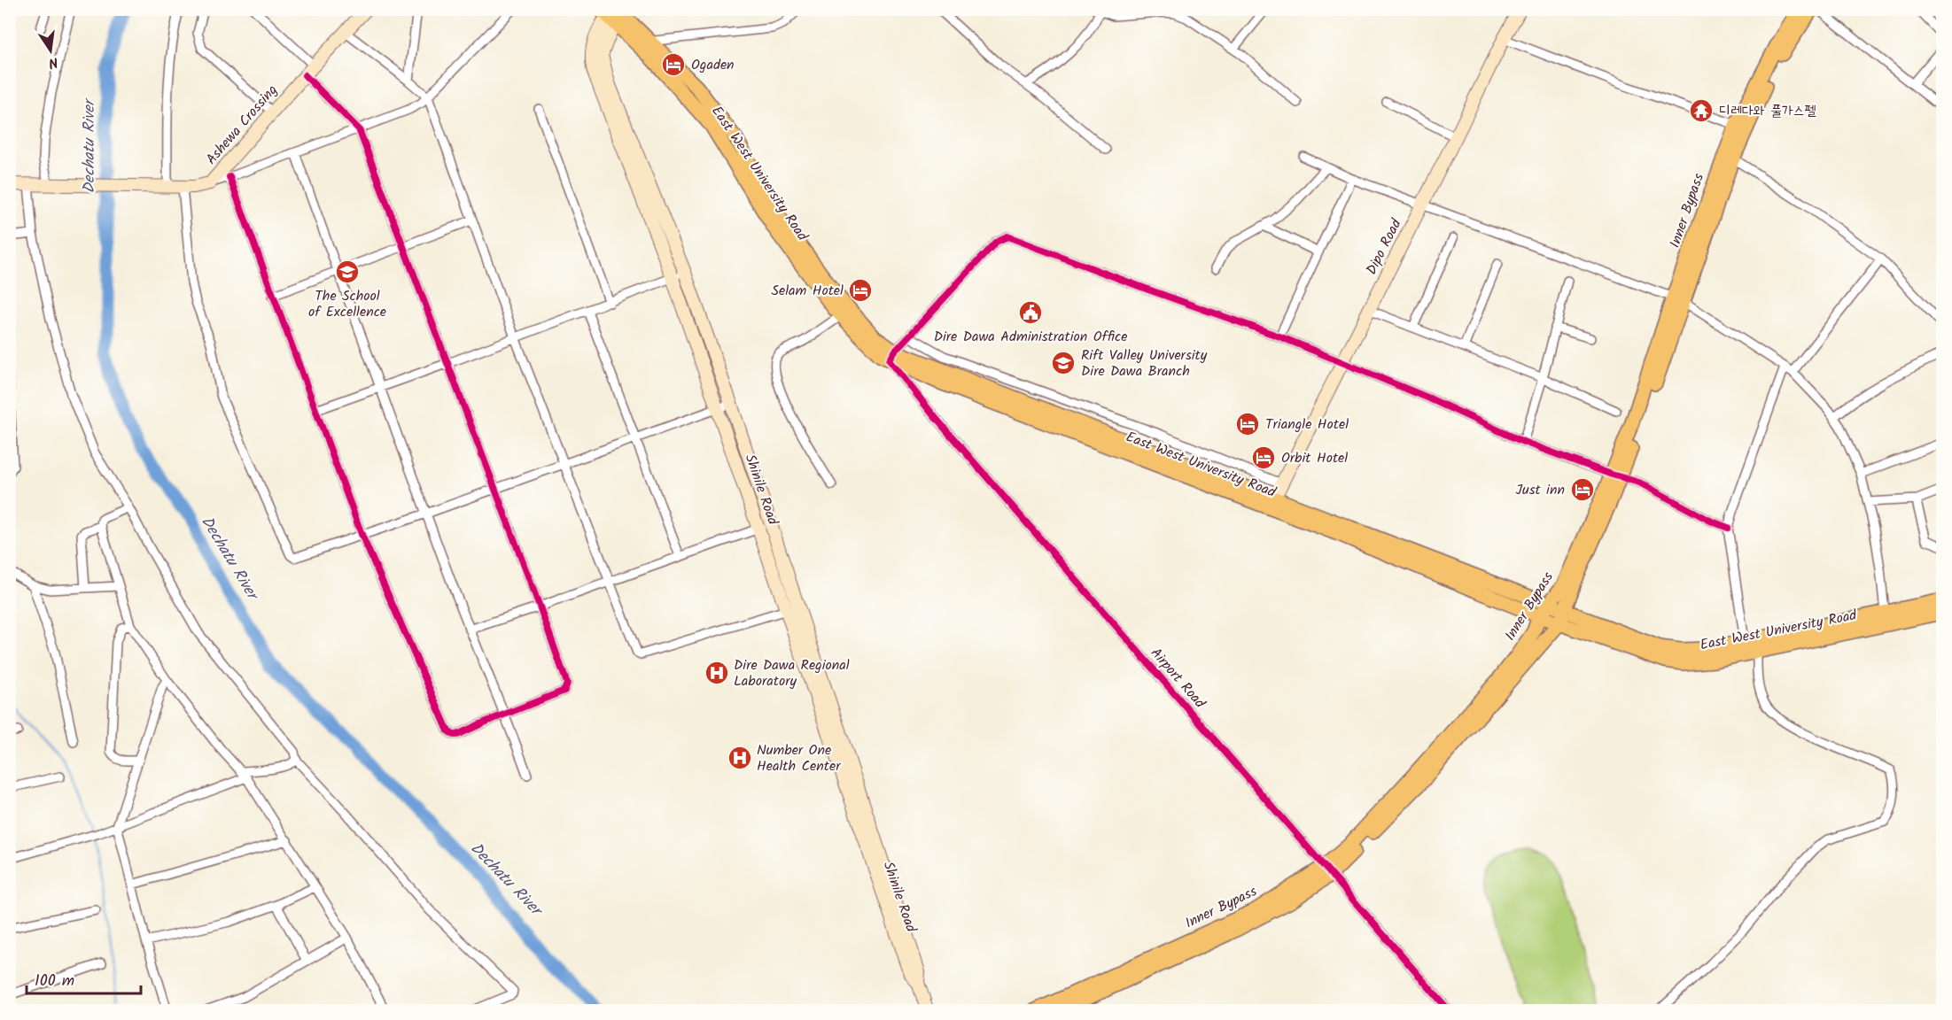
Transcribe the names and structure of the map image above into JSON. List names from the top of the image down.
{
  "streets": {
    "main road": ["East West University Road", "Inner Bypass"],
    "street": [
      "Ashewa Crossing",
      "Dipo Road",
      "Shinile Road",
      "Airport Road"
    ]
  },
  "crossings": [
    ["East West University Road", "Inner Bypass"],
    ["East West University Road", "Dipo Road"],
    ["East West University Road", "Shinile Road"],
    ["East West University Road", "Airport Road"],
    ["Inner Bypass", "Airport Road"]
  ],
  "water": ["Dechatu River"],
  "places": {
    "hotel": [
      "Ogaden",
      "Selam Hotel",
      "Triangle Hotel",
      "Orbit Hotel",
      "Just inn"
    ],
    "temple": ["디레다와 풀가스펠"],
    "school or university": ["The School of Excellence", "Rift Valley University Dire Dawa Branch"],
    "public building": ["Dire Dawa Administration Office"],
    "hospital": ["Dire Dawa Regional Laboratory", "Number One Health Center"]
  },
  "scale_bar": "100 m",
  "north": "bottom"
}
